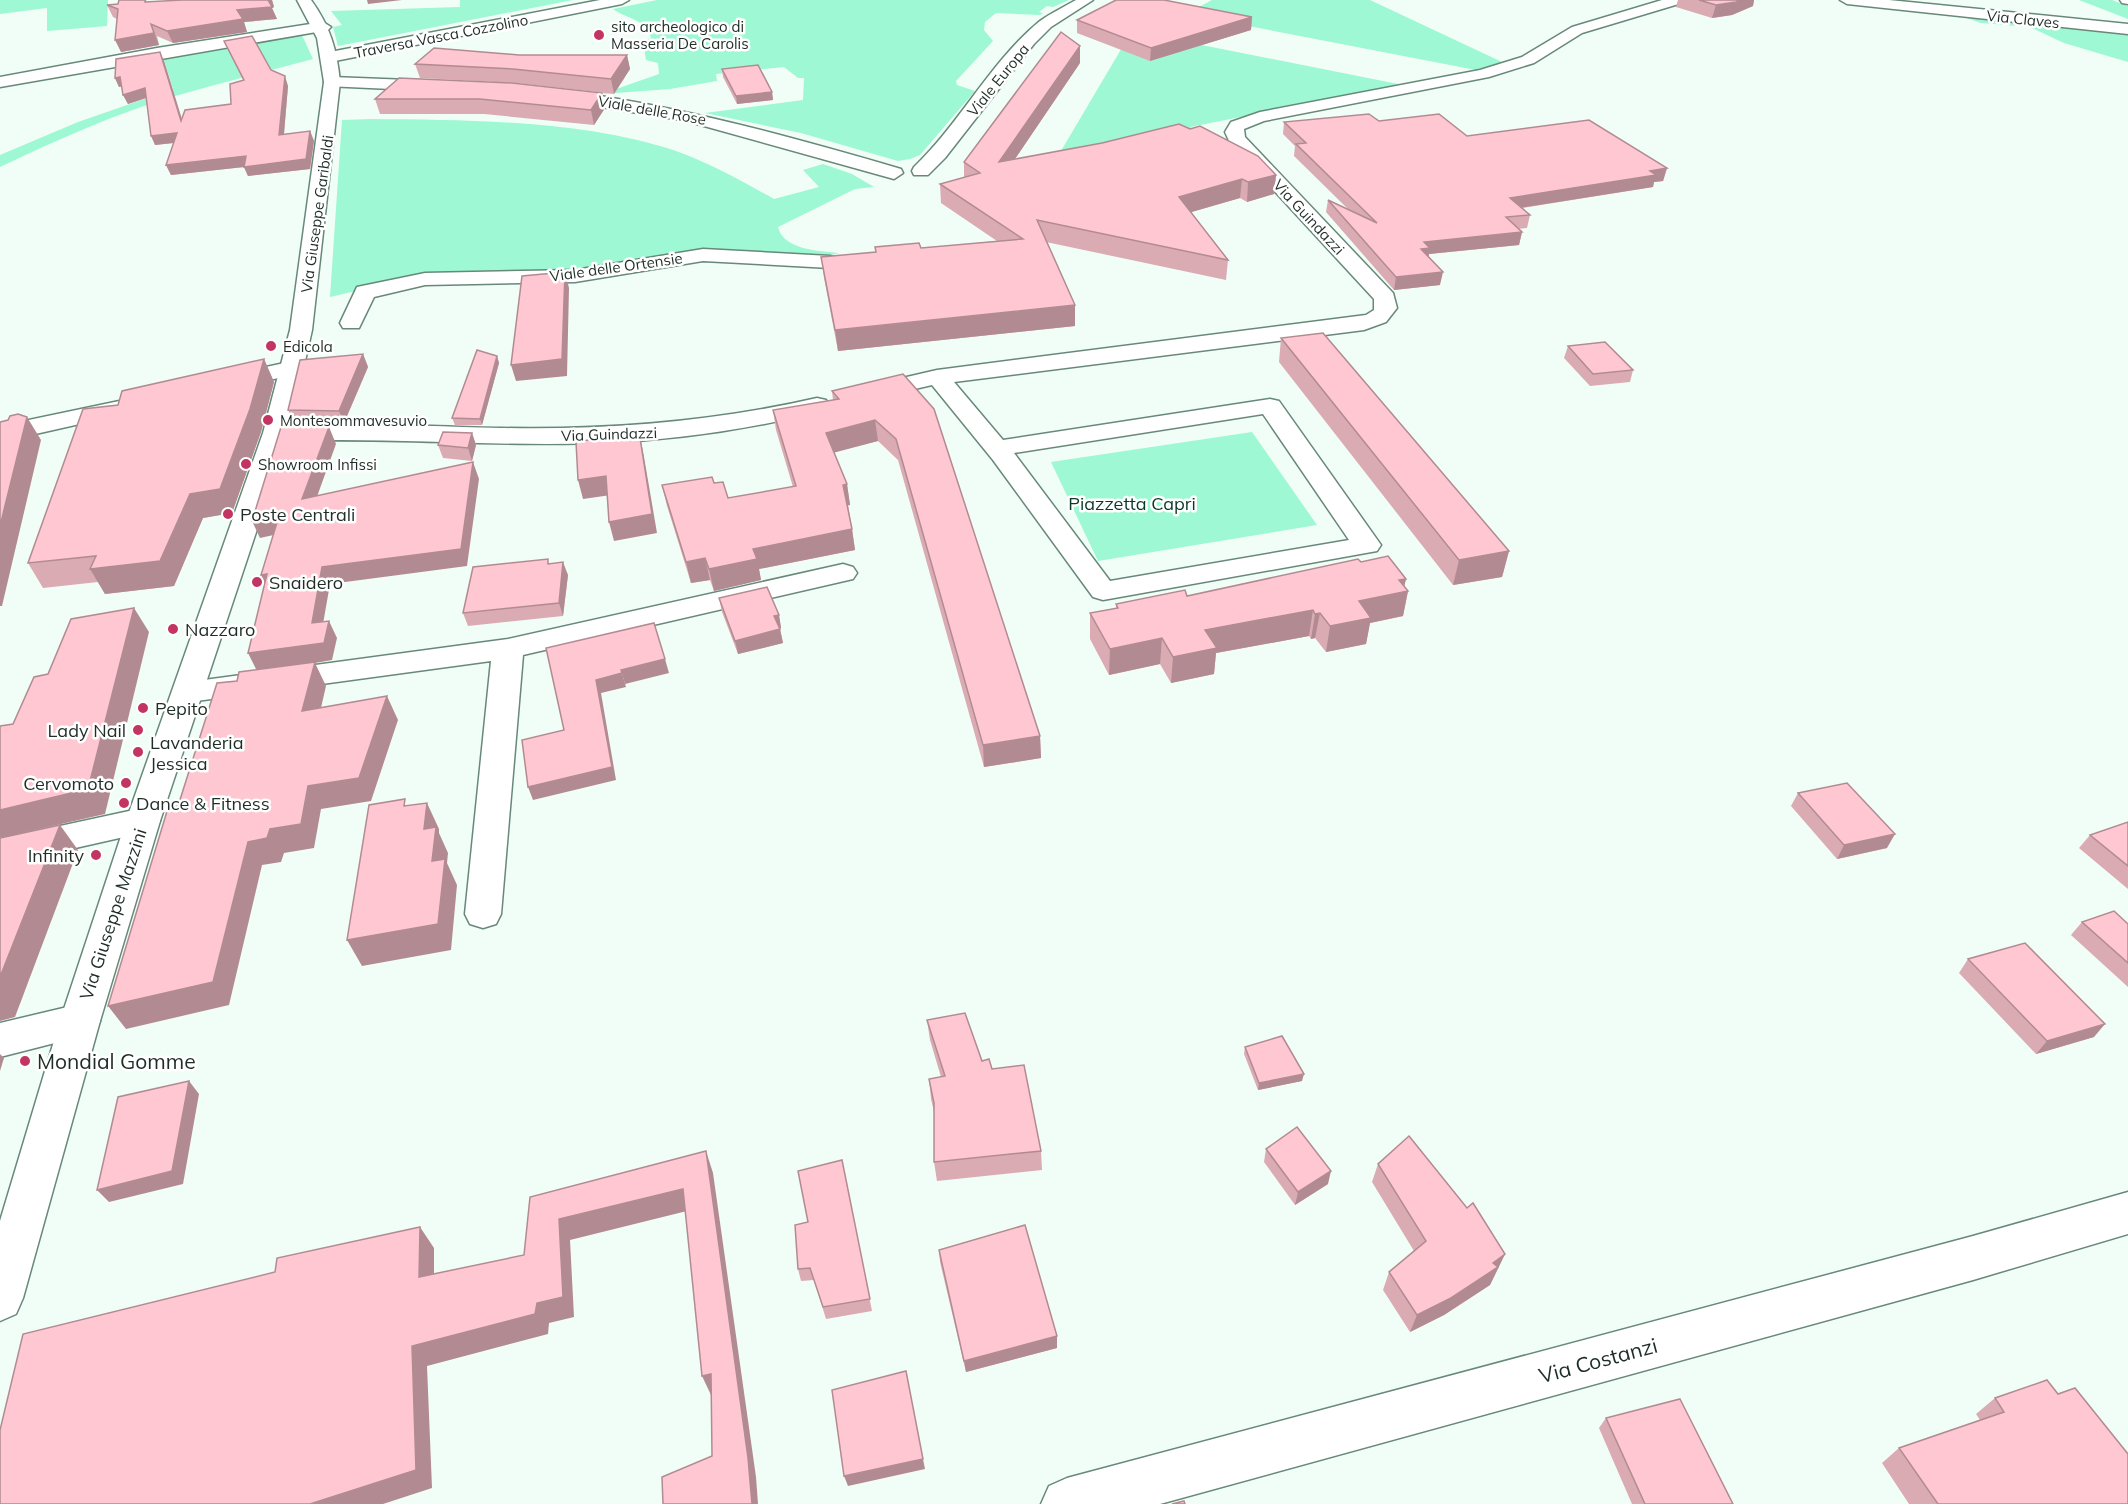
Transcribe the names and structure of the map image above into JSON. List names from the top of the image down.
{
  "streets": {
    "street": [
      "Via Claves",
      "Traversa Vasca Cozzolino",
      "Viale Europa",
      "Viale delle Rose",
      "Via Giuseppe Garibaldi",
      "Via Guindazzi",
      "Viale delle Ortensie",
      "Via Giuseppe Mazzini",
      "Via Costanzi"
    ]
  },
  "crossings": [
    ["Traversa Vasca Cozzolino", "Via Giuseppe Garibaldi"],
    ["Viale Europa", "Viale delle Rose"],
    ["Via Giuseppe Garibaldi", "Via Guindazzi"],
    ["Via Giuseppe Garibaldi", "Via Giuseppe Mazzini"],
    ["Via Guindazzi", "Via Giuseppe Mazzini"]
  ],
  "parks": ["Piazzetta Capri"],
  "places": [
    "sito archeologico di Masseria De Carolis",
    "Edicola",
    "Montesommavesuvio",
    "Showroom Infissi",
    "Poste Centrali",
    "Snaidero",
    "Nazzaro",
    "Pepito",
    "Lady Nail",
    "Lavanderia Jessica",
    "Cervomoto",
    "Dance & Fitness",
    "Infinity",
    "Mondial Gomme"
  ]
}
